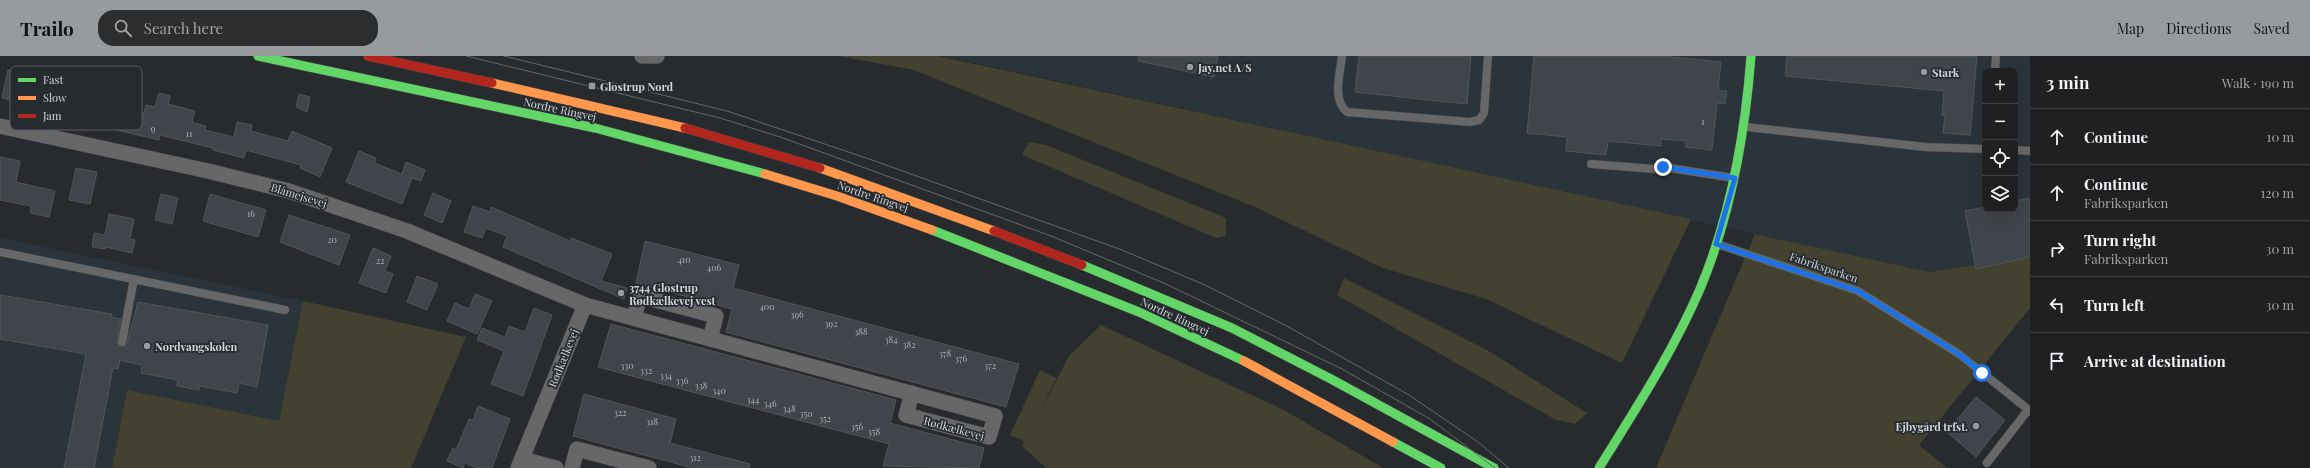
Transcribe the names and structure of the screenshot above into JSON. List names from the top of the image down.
{
  "streets": {
    "main road": ["Nordre Ringvej"],
    "street": ["Blåmejsevej", "Rødkælkevej"],
    "lane": ["Fabriksparken"]
  },
  "crossings": [
    ["Blåmejsevej", "Rødkælkevej"]
  ],
  "places": {
    "other": [
      "Jay.net A/S",
      "Stark",
      "3744 Glostrup Rødkælkevej vest",
      "Nordvangskolen",
      "Ejbygård trfst."
    ],
    "transit": ["Glostrup Nord"]
  },
  "house_numbers": [
    "1",
    "9",
    "11",
    "16",
    "20",
    "410",
    "22",
    "406",
    "400",
    "396",
    "392",
    "388",
    "384",
    "382",
    "378",
    "376",
    "330",
    "372",
    "332",
    "334",
    "336",
    "338",
    "340",
    "344",
    "346",
    "348",
    "322",
    "350",
    "352",
    "318",
    "356",
    "358",
    "312"
  ],
  "legend": ["Fast", "Slow", "Jam"],
  "page": {
    "header": "Trailo",
    "search": "Search here",
    "nav": ["Map", "Directions", "Saved"],
    "heading": ["3 min", "Walk · 190 m"],
    "map_buttons": ["+", "−"],
    "list": [
      ["Continue", "10 m"],
      ["Continue", "Fabriksparken", "120 m"],
      ["Turn right", "Fabriksparken", "30 m"],
      ["Turn left", "30 m"],
      "Arrive at destination"
    ]
  }
}
